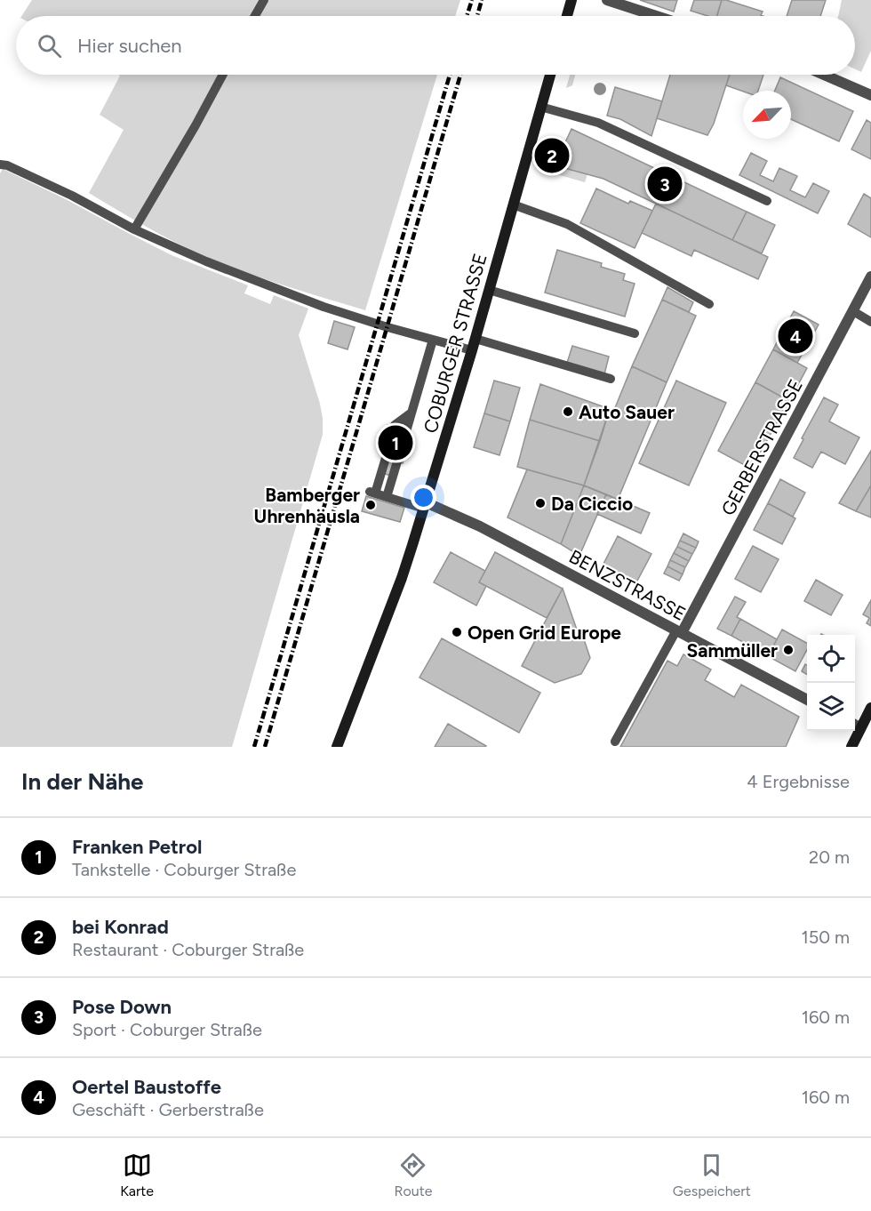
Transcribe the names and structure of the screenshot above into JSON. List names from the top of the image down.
{
  "streets": {
    "street": ["COBURGER STRASSE", "GERBERSTRASSE", "BENZSTRASSE"]
  },
  "crossings": [
    ["COBURGER STRASSE", "BENZSTRASSE"],
    ["GERBERSTRASSE", "BENZSTRASSE"]
  ],
  "places": [
    "Auto Sauer",
    "Da Ciccio",
    "Bamberger Uhrenhäusla",
    "Open Grid Europe",
    "Sammüller"
  ],
  "north": "bottom left",
  "page": {
    "search": "Hier suchen",
    "pins": [
      "2",
      "3",
      "4",
      "1"
    ],
    "heading": ["In der Nähe", "4 Ergebnisse"],
    "list": [
      {
        "mark": "1",
        "name": "Franken Petrol",
        "note": "Tankstelle · Coburger Straße",
        "value": "20 m"
      },
      {
        "mark": "2",
        "name": "bei Konrad",
        "note": "Restaurant · Coburger Straße",
        "value": "150 m"
      },
      {
        "mark": "3",
        "name": "Pose Down",
        "note": "Sport · Coburger Straße",
        "value": "160 m"
      },
      {
        "mark": "4",
        "name": "Oertel Baustoffe",
        "note": "Geschäft · Gerberstraße",
        "value": "160 m"
      }
    ],
    "nav": ["Karte", "Route", "Gespeichert"]
  }
}
